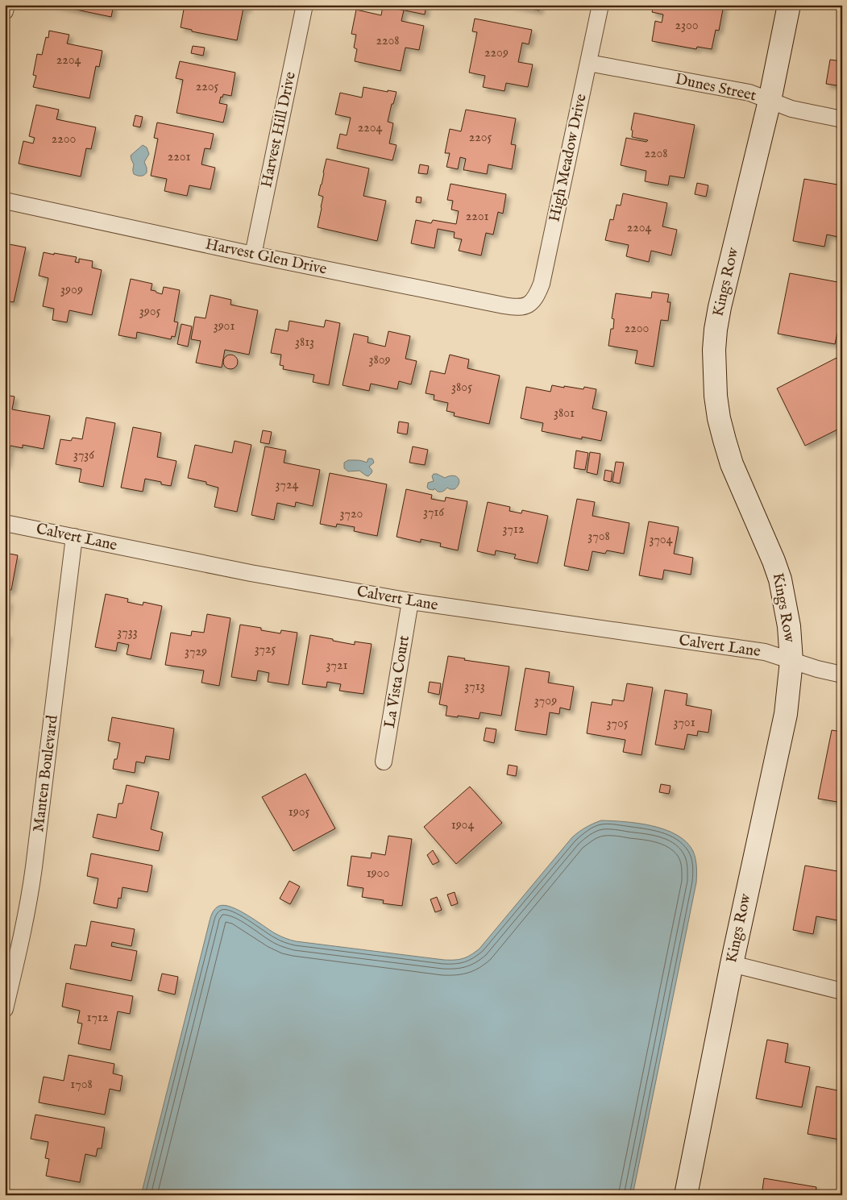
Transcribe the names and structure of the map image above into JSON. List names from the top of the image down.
{
  "streets": {
    "street": [
      "Dunes Street",
      "Harvest Hill Drive",
      "High Meadow Drive",
      "Harvest Glen Drive",
      "Kings Row",
      "Calvert Lane",
      "La Vista Court",
      "Manten Boulevard"
    ]
  },
  "crossings": [
    ["Dunes Street", "High Meadow Drive"],
    ["Dunes Street", "Kings Row"],
    ["Harvest Hill Drive", "Harvest Glen Drive"],
    ["High Meadow Drive", "Harvest Glen Drive"],
    ["Kings Row", "Calvert Lane"],
    ["Calvert Lane", "La Vista Court"],
    ["Calvert Lane", "Manten Boulevard"]
  ],
  "house_numbers": [
    "2300",
    "2208",
    "2209",
    "2204",
    "2205",
    "2204",
    "2205",
    "2200",
    "2208",
    "2201",
    "2201",
    "2204",
    "3909",
    "3905",
    "3901",
    "2200",
    "3813",
    "3809",
    "3805",
    "3801",
    "3736",
    "3724",
    "3716",
    "3720",
    "3712",
    "3708",
    "3704",
    "3733",
    "3725",
    "3729",
    "3721",
    "3713",
    "3709",
    "3701",
    "3705",
    "1905",
    "1904",
    "1900",
    "1712",
    "1708"
  ]
}
